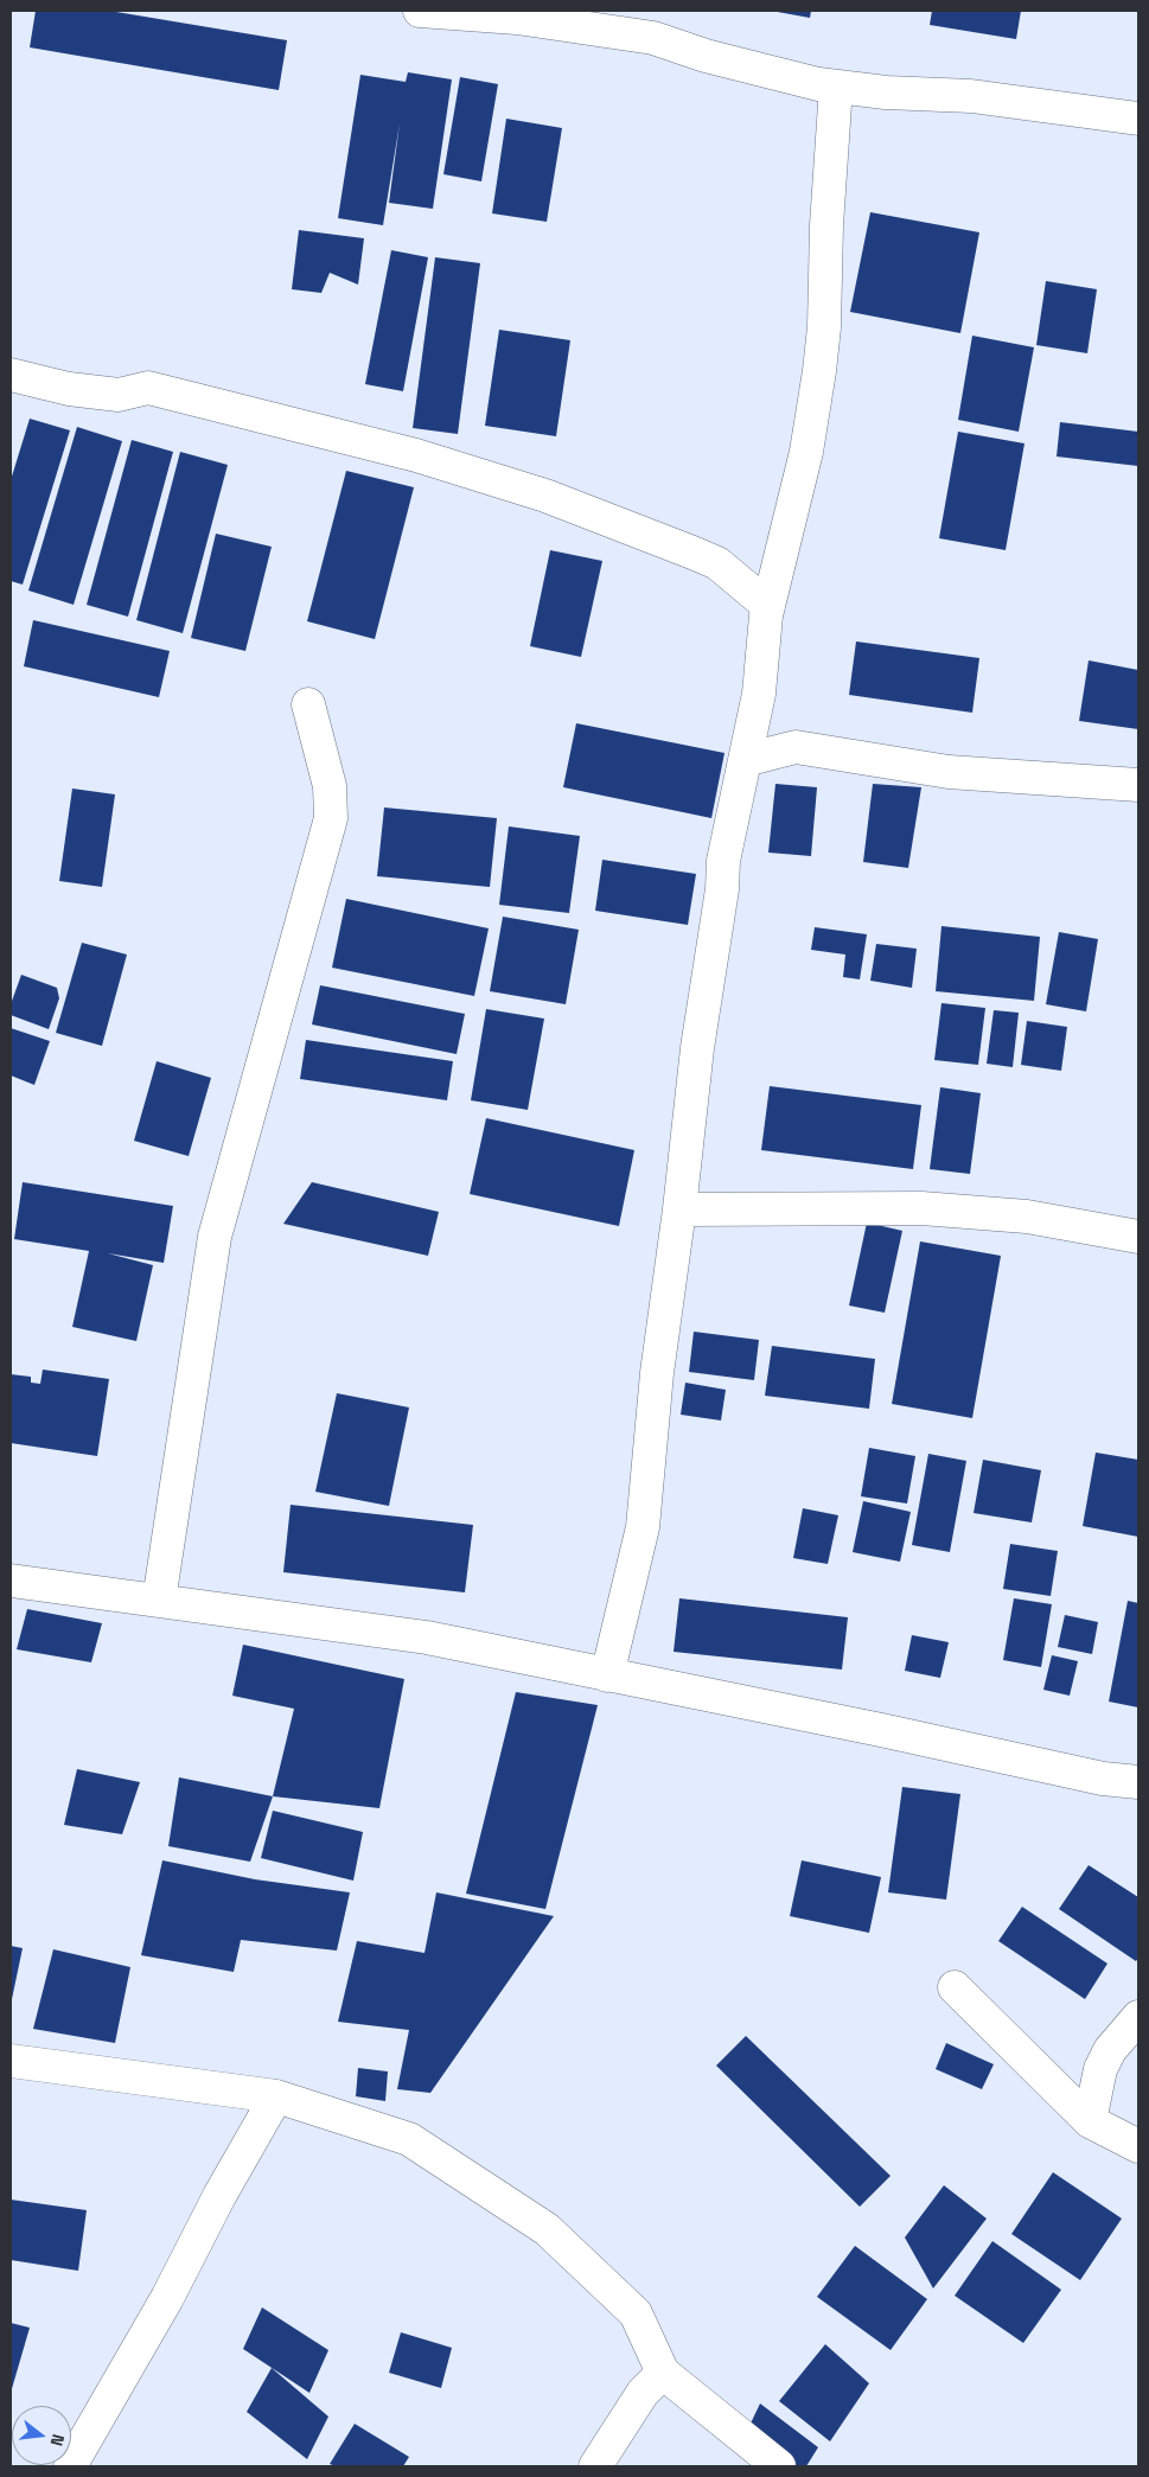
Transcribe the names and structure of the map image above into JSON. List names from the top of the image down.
{
  "north": "right"
}
